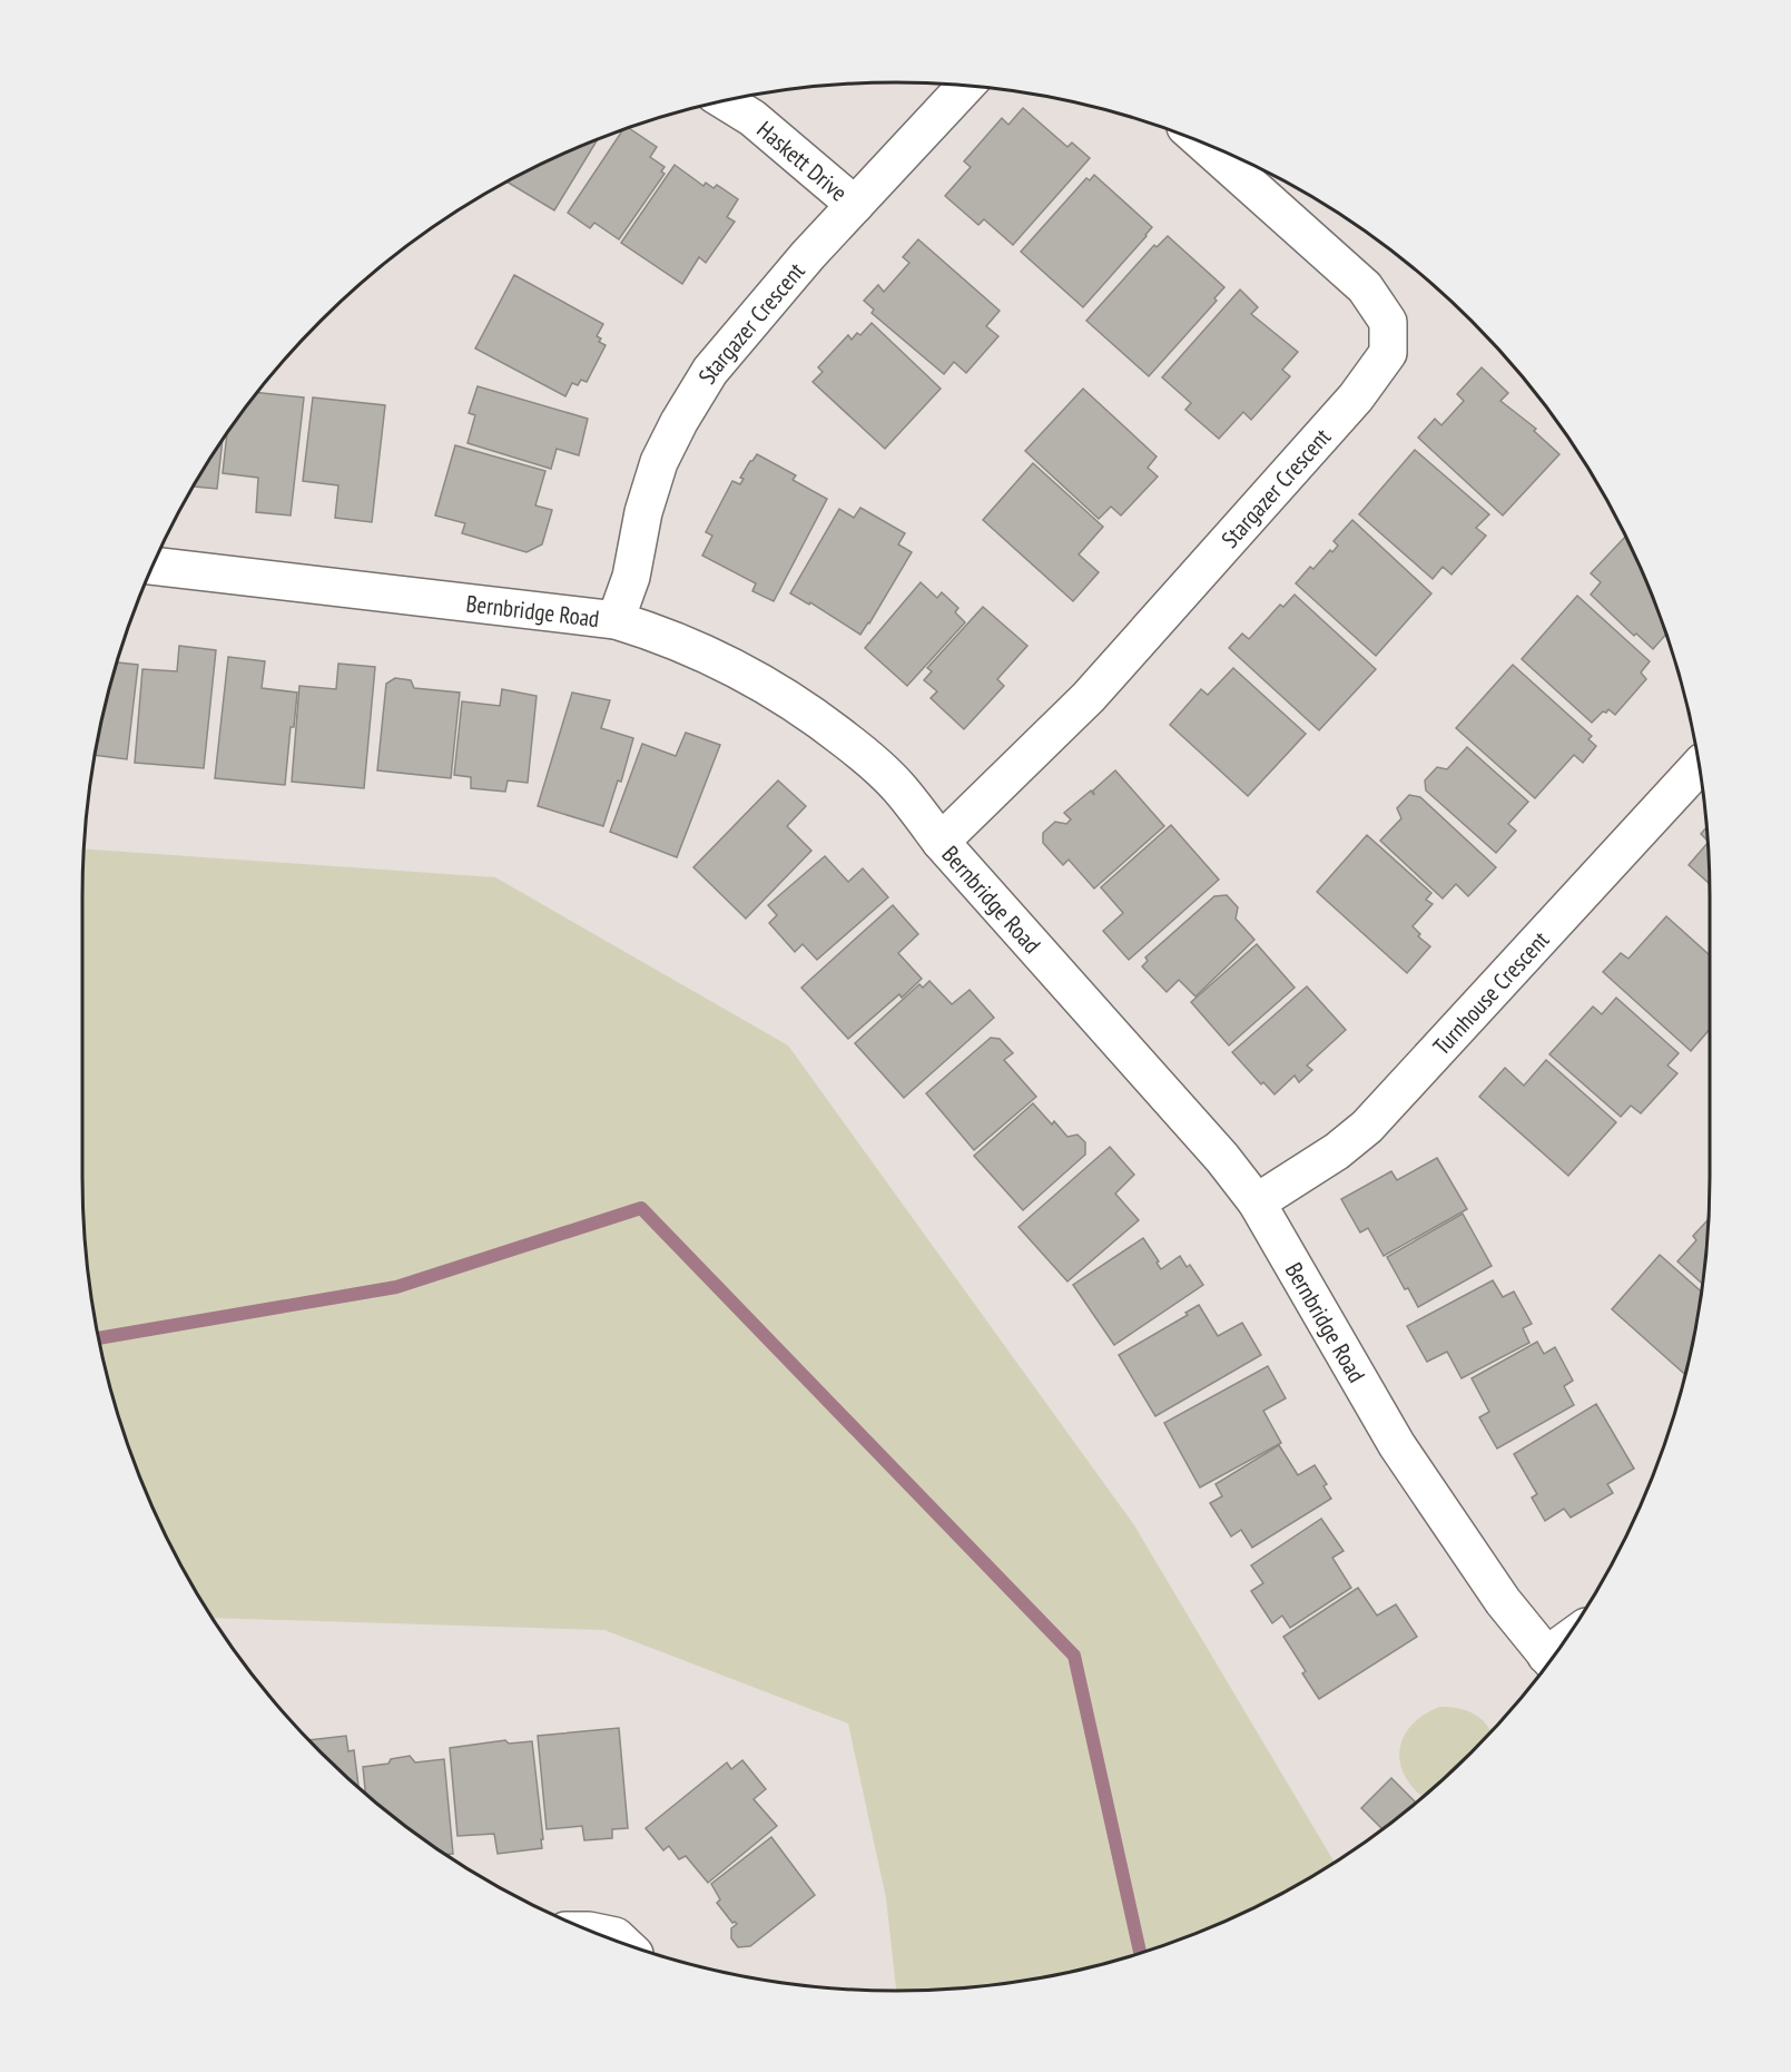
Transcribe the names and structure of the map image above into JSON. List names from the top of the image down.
{
  "streets": {
    "street": [
      "Haskett Drive",
      "Stargazer Crescent",
      "Bernbridge Road",
      "Turnhouse Crescent"
    ]
  },
  "crossings": [
    ["Haskett Drive", "Stargazer Crescent"],
    ["Stargazer Crescent", "Bernbridge Road"],
    ["Bernbridge Road", "Turnhouse Crescent"]
  ]
}
